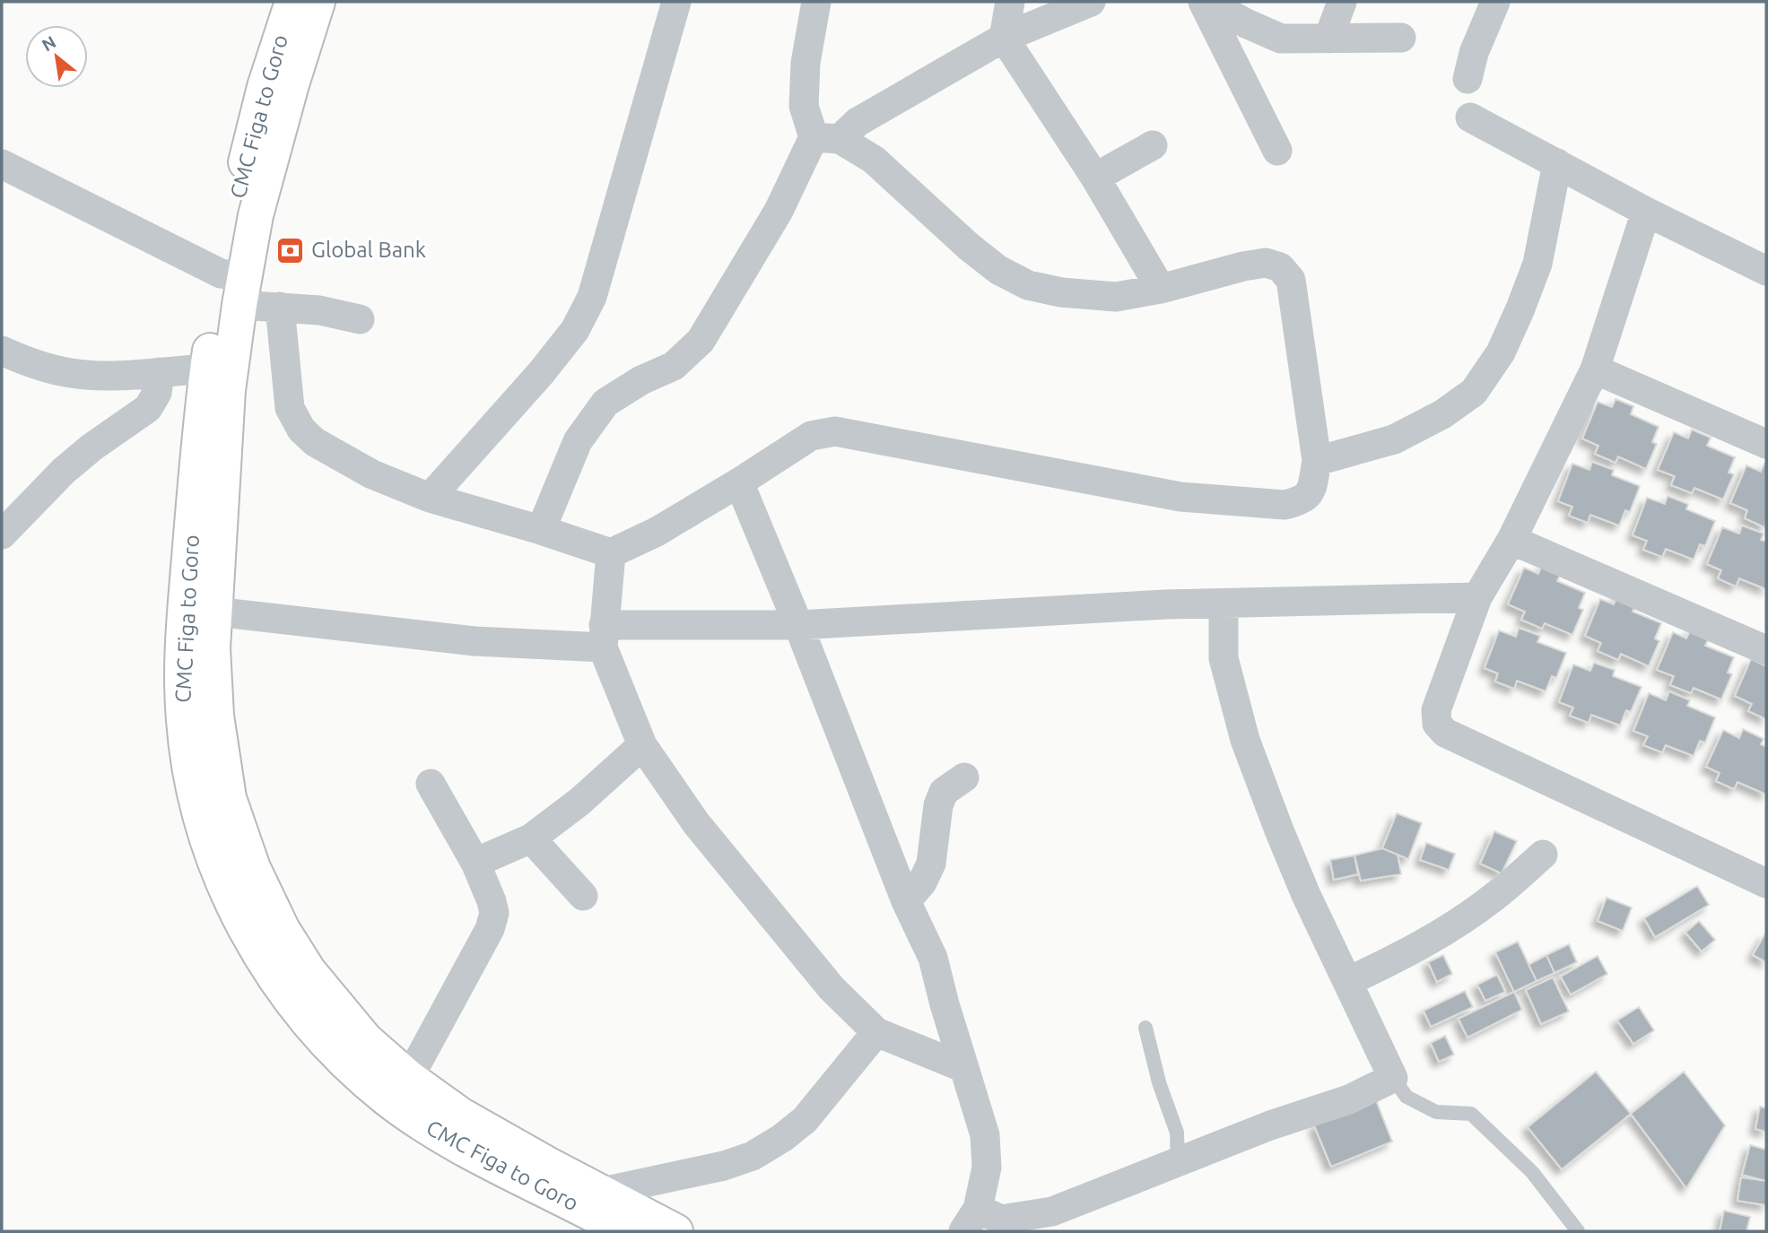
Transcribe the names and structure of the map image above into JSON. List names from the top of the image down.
{
  "streets": {
    "main road": ["CMC Figa to Goro"]
  },
  "places": {
    "bank": ["Global Bank"]
  },
  "north": "top left"
}
